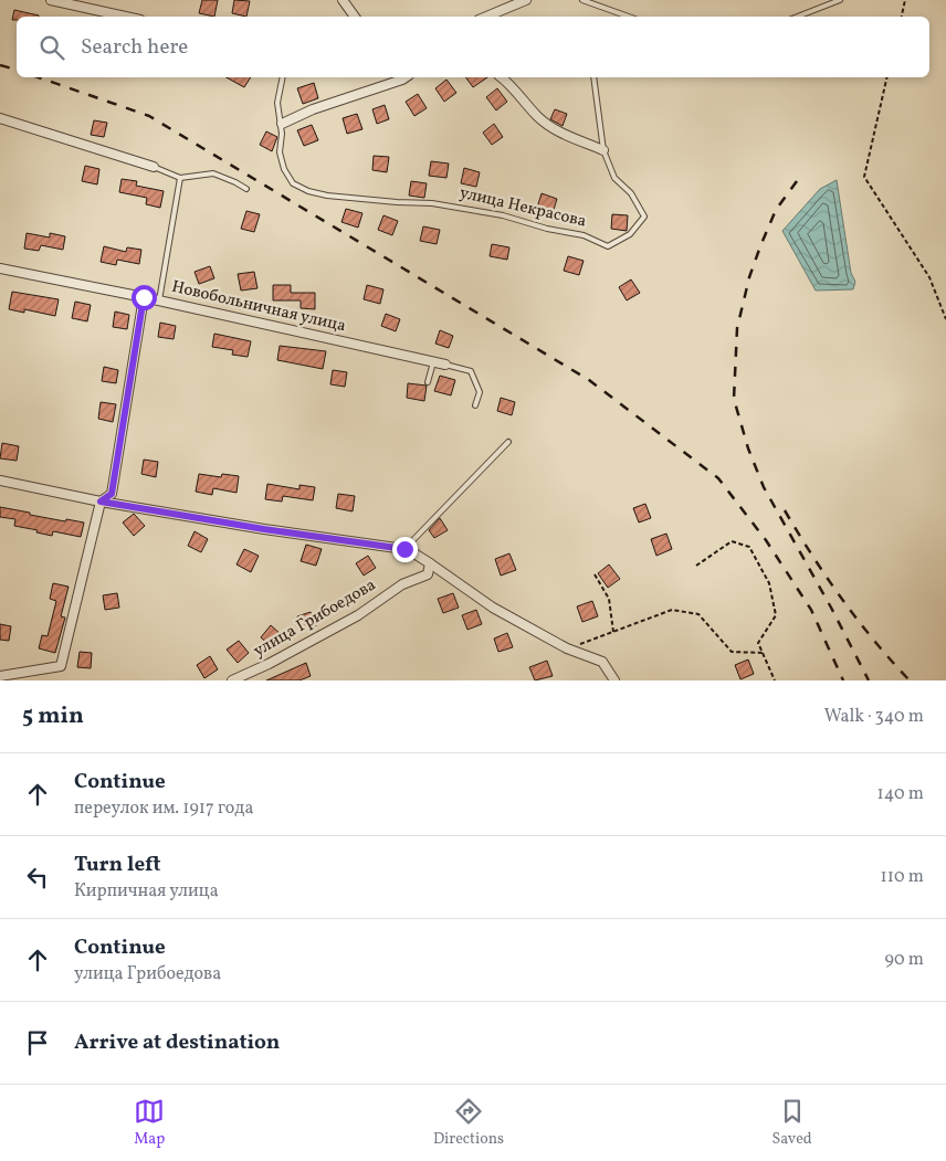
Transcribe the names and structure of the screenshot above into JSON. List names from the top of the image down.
{
  "streets": {
    "street": ["Новобольничная улица", "улица Грибоедова"],
    "lane": ["улица Некрасова"]
  },
  "page": {
    "search": "Search here",
    "heading": ["5 min", "Walk · 340 m"],
    "list": [
      ["Continue", "переулок им. 1917 года", "140 m"],
      ["Turn left", "Кирпичная улица", "110 m"],
      ["Continue", "улица Грибоедова", "90 m"],
      "Arrive at destination"
    ],
    "nav": ["Map", "Directions", "Saved"]
  }
}
